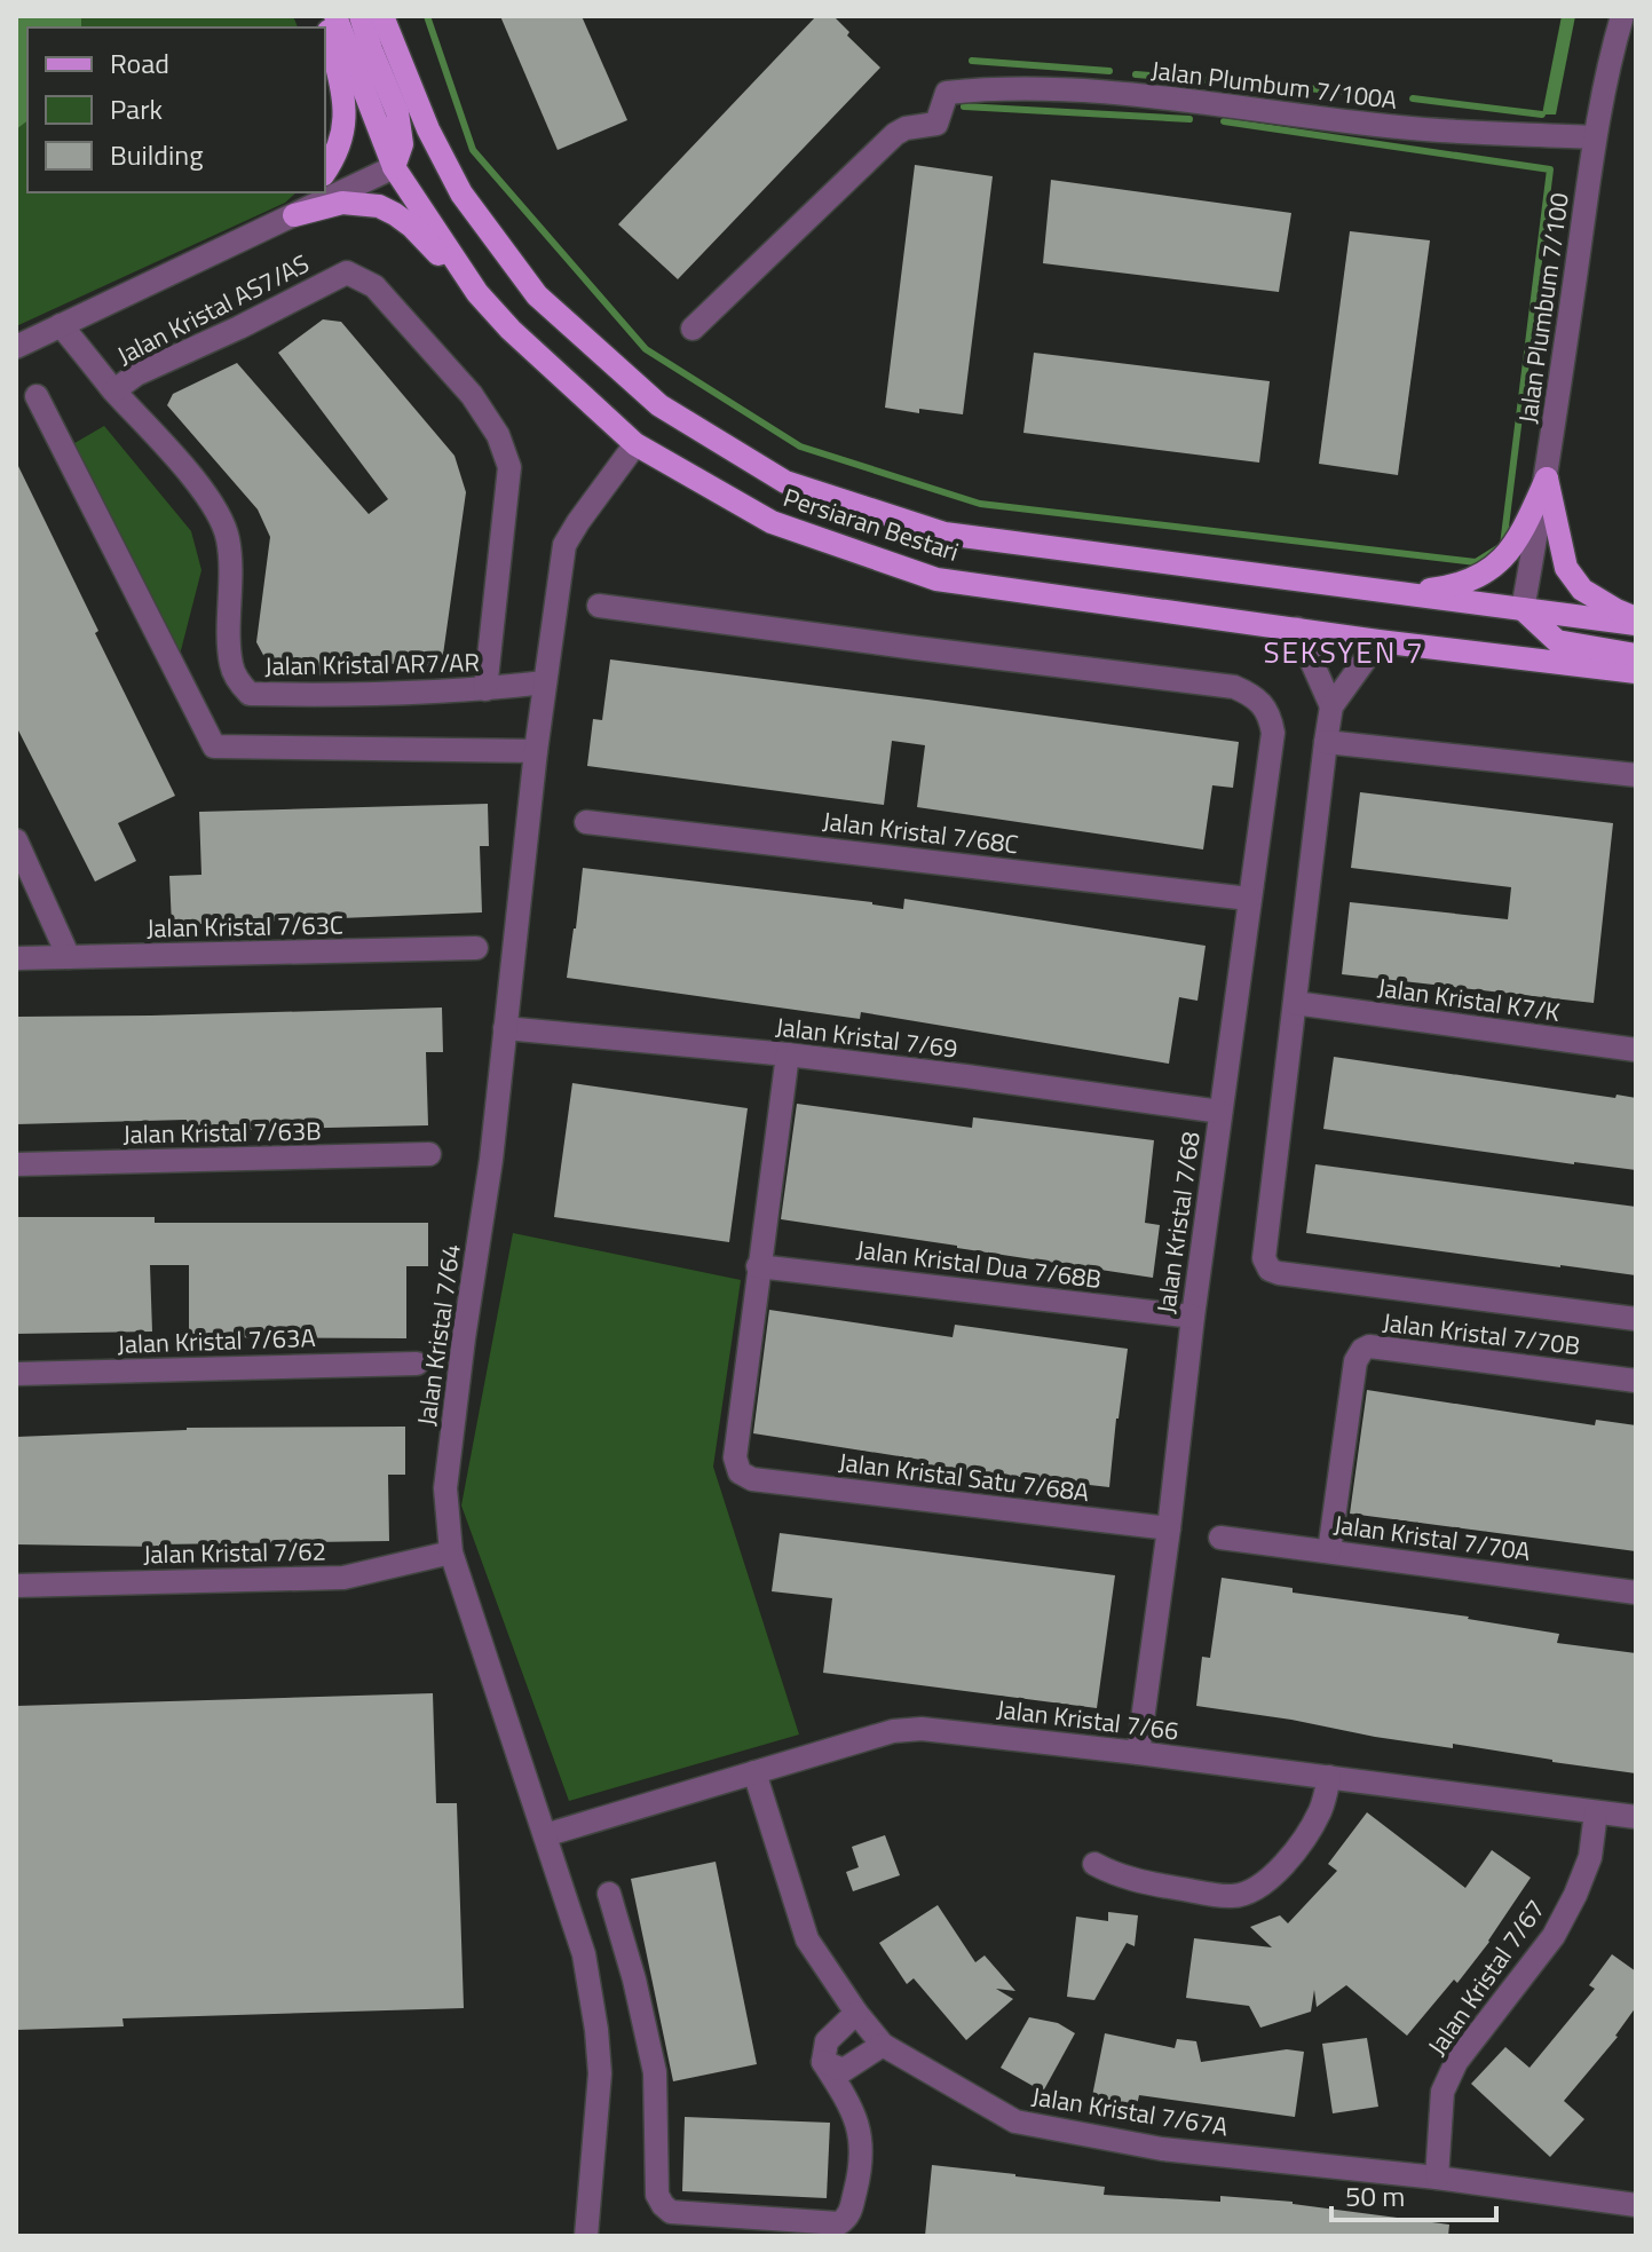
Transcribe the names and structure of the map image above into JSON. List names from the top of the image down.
{
  "streets": {
    "main road": ["Persiaran Bestari"],
    "street": [
      "Jalan Plumbum 7/100A",
      "Jalan Plumbum 7/100",
      "Jalan Kristal AS7/AS",
      "Jalan Kristal AR7/AR",
      "Jalan Kristal 7/68C",
      "Jalan Kristal 7/63C",
      "Jalan Kristal K7/K",
      "Jalan Kristal 7/69",
      "Jalan Kristal 7/63B",
      "Jalan Kristal 7/68",
      "Jalan Kristal Dua 7/68B",
      "Jalan Kristal 7/70B",
      "Jalan Kristal 7/64",
      "Jalan Kristal 7/63A",
      "Jalan Kristal Satu 7/68A",
      "Jalan Kristal 7/70A",
      "Jalan Kristal 7/62",
      "Jalan Kristal 7/66",
      "Jalan Kristal 7/67",
      "Jalan Kristal 7/67A"
    ]
  },
  "crossings": [
    ["Jalan Plumbum 7/100A", "Jalan Plumbum 7/100"],
    ["Jalan Plumbum 7/100", "Persiaran Bestari"],
    ["Jalan Kristal AS7/AS", "Jalan Kristal AR7/AR"],
    ["Persiaran Bestari", "Jalan Kristal 7/64"],
    ["Jalan Kristal AR7/AR", "Jalan Kristal 7/64"],
    ["Jalan Kristal 7/68C", "Jalan Kristal 7/68"],
    ["Jalan Kristal 7/69", "Jalan Kristal 7/68"],
    ["Jalan Kristal 7/69", "Jalan Kristal 7/64"],
    ["Jalan Kristal 7/68", "Jalan Kristal Dua 7/68B"],
    ["Jalan Kristal 7/68", "Jalan Kristal Satu 7/68A"],
    ["Jalan Kristal 7/68", "Jalan Kristal 7/66"],
    ["Jalan Kristal Dua 7/68B", "Jalan Kristal Satu 7/68A"],
    ["Jalan Kristal 7/70B", "Jalan Kristal 7/70A"],
    ["Jalan Kristal 7/64", "Jalan Kristal 7/62"],
    ["Jalan Kristal 7/64", "Jalan Kristal 7/66"],
    ["Jalan Kristal 7/66", "Jalan Kristal 7/67"],
    ["Jalan Kristal 7/66", "Jalan Kristal 7/67A"],
    ["Jalan Kristal 7/67", "Jalan Kristal 7/67A"]
  ],
  "districts": ["SEKSYEN 7"],
  "legend": ["Road", "Park", "Building"],
  "scale_bar": "50 m"
}
